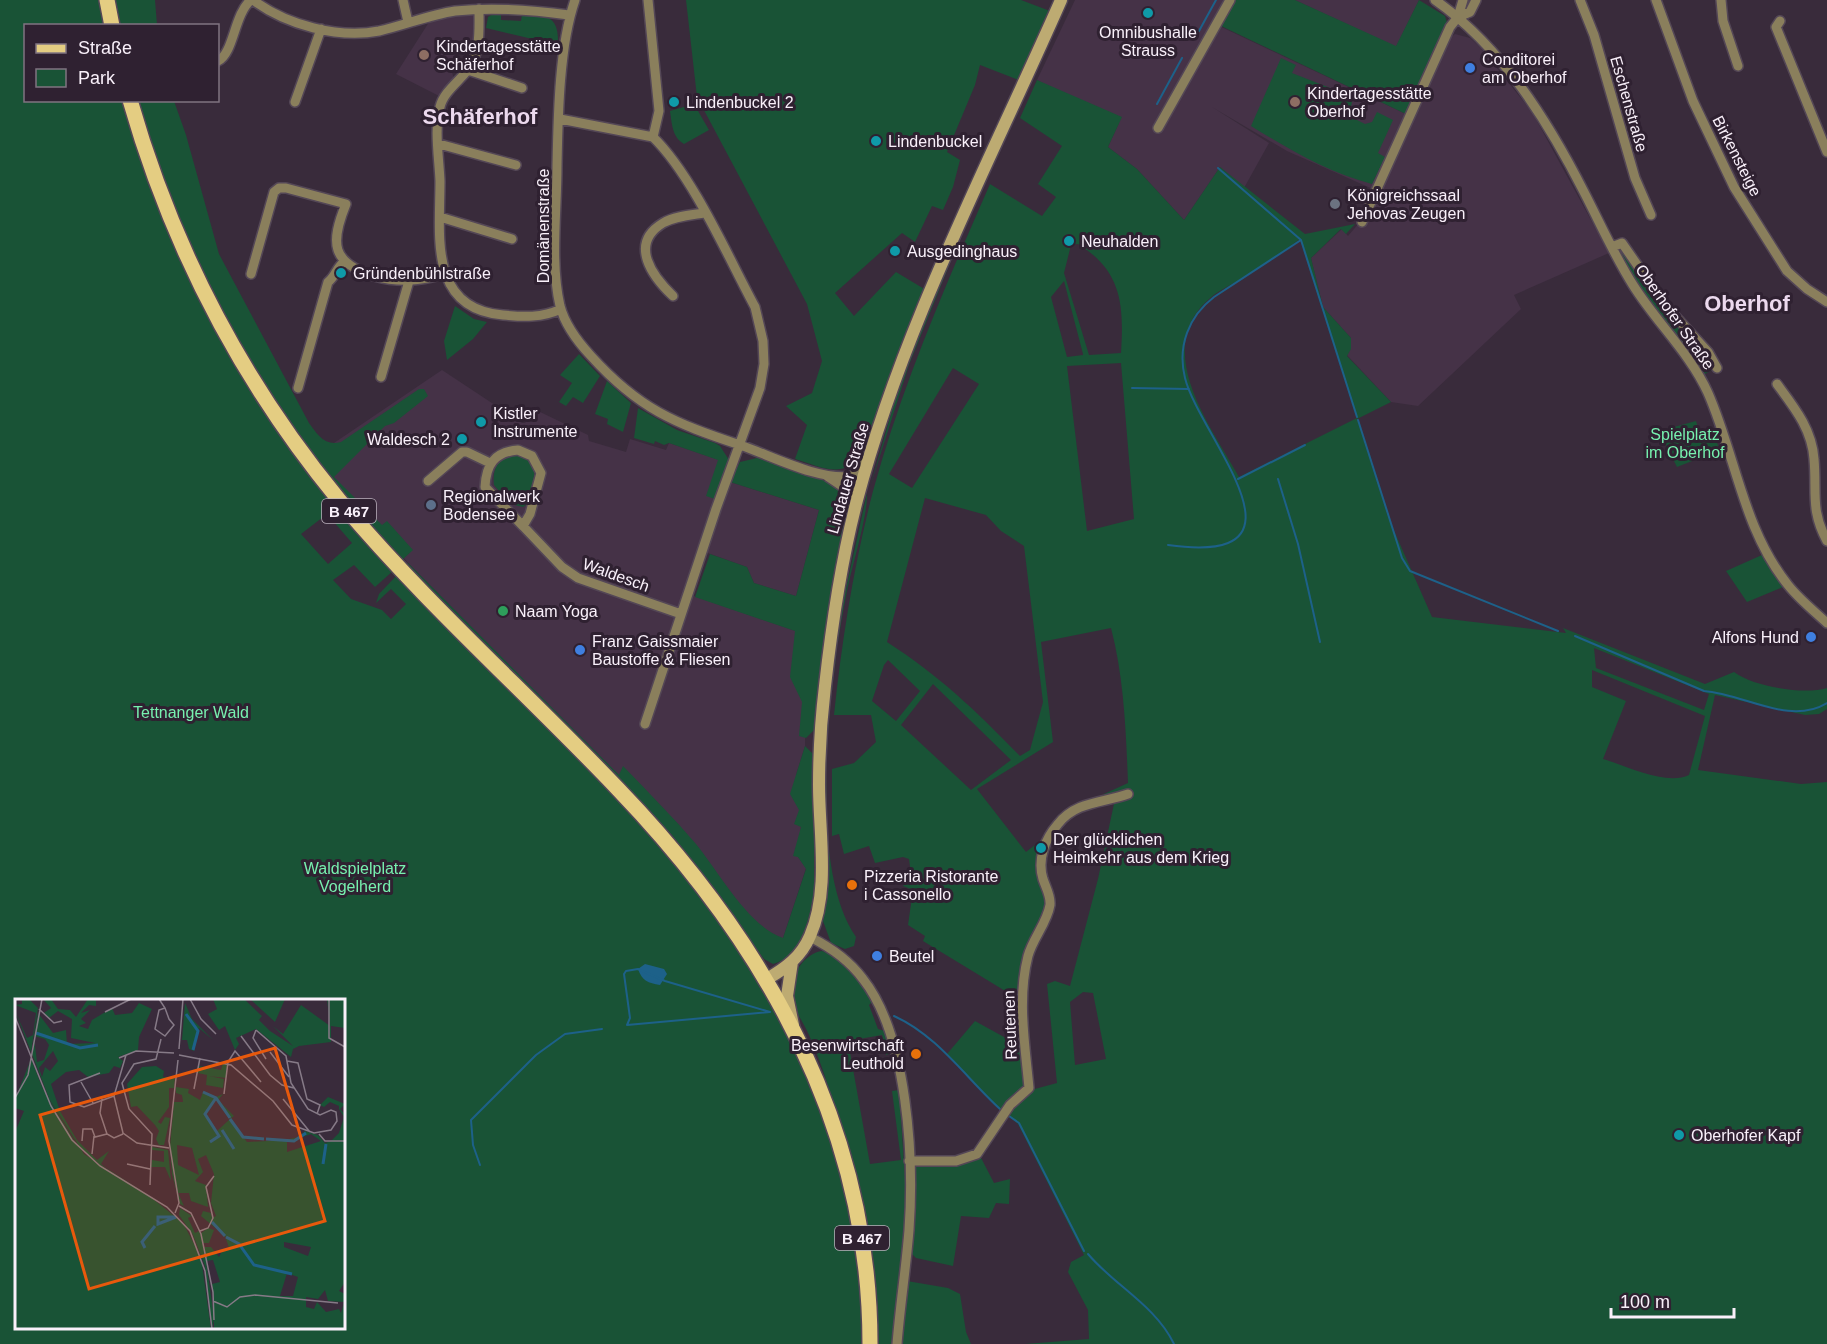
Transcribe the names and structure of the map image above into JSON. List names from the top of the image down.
{
  "streets": {
    "main road": ["Lindauer Straße", "B 467"],
    "street": [
      "Eschenstraße",
      "Birkensteige",
      "Domänenstraße",
      "Oberhofer Straße",
      "Waldesch",
      "Reutenen"
    ]
  },
  "crossings": [
    ["Domänenstraße", "Lindauer Straße"],
    ["Lindauer Straße", "B 467"]
  ],
  "districts": ["Schäferhof", "Oberhof"],
  "parks": ["Spielplatz im Oberhof", "Tettnanger Wald", "Waldspielplatz Vogelherd"],
  "places": [
    "Omnibushalle Strauss",
    "Kindertagesstätte Schäferhof",
    "Conditorei am Oberhof",
    "Lindenbuckel 2",
    "Kindertagesstätte Oberhof",
    "Lindenbuckel",
    "Königreichssaal Jehovas Zeugen",
    "Neuhalden",
    "Ausgedinghaus",
    "Gründenbühlstraße",
    "Kistler Instrumente",
    "Waldesch 2",
    "Regionalwerk Bodensee",
    "Naam Yoga",
    "Alfons Hund",
    "Franz Gaissmaier Baustoffe & Fliesen",
    "Der glücklichen Heimkehr aus dem Krieg",
    "Pizzeria Ristorante i Cassonello",
    "Beutel",
    "Besenwirtschaft Leuthold",
    "Oberhofer Kapf"
  ],
  "legend": ["Straße", "Park"],
  "scale_bar": "100 m"
}
